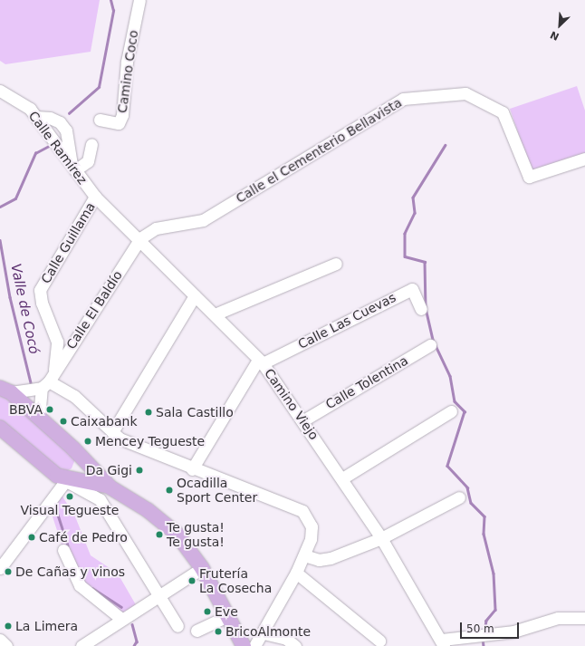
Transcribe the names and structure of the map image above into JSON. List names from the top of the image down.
{
  "streets": {
    "street": [
      "Camino Coco",
      "Calle Ramírez",
      "Calle el Cementerio Bellavista",
      "Calle Guillama",
      "Calle El Baldío",
      "Calle Las Cuevas",
      "Calle Tolentina",
      "Camino Viejo"
    ]
  },
  "crossings": [
    ["Calle Ramírez", "Calle Guillama"],
    ["Calle Ramírez", "Camino Viejo"],
    ["Calle el Cementerio Bellavista", "Calle El Baldío"],
    ["Calle el Cementerio Bellavista", "Camino Viejo"],
    ["Calle Guillama", "Calle El Baldío"],
    ["Calle Guillama", "Camino Viejo"],
    ["Calle El Baldío", "Camino Viejo"],
    ["Calle Las Cuevas", "Camino Viejo"],
    ["Calle Tolentina", "Camino Viejo"]
  ],
  "water": ["Valle de Cocó"],
  "places": [
    "BBVA",
    "Sala Castillo",
    "Caixabank",
    "Mencey Tegueste",
    "Da Gigi",
    "Ocadilla Sport Center",
    "Visual Tegueste",
    "Te gusta! Te gusta!",
    "Café de Pedro",
    "De Cañas y vinos",
    "Frutería La Cosecha",
    "Eve",
    "La Limera",
    "BricoAlmonte"
  ],
  "scale_bar": "50 m",
  "north": "bottom left"
}
